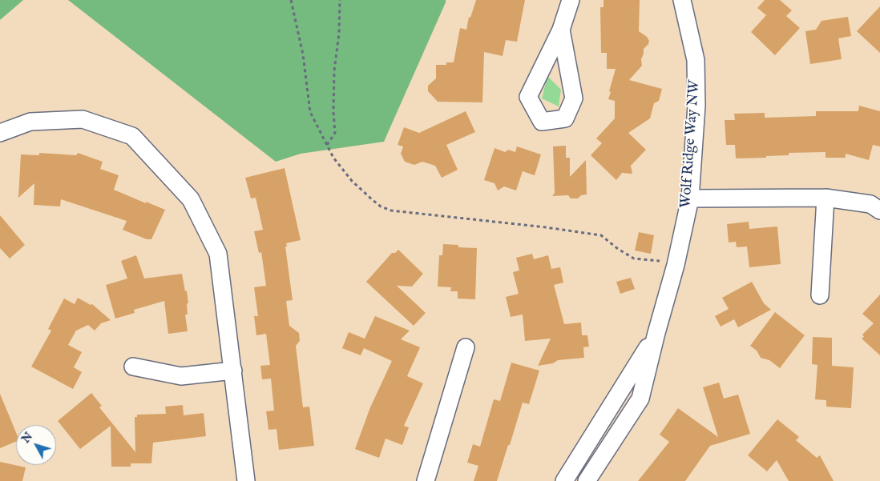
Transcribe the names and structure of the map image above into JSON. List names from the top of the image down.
{
  "streets": {
    "street": ["Wolf Ridge Way NW"]
  },
  "north": "top left"
}
